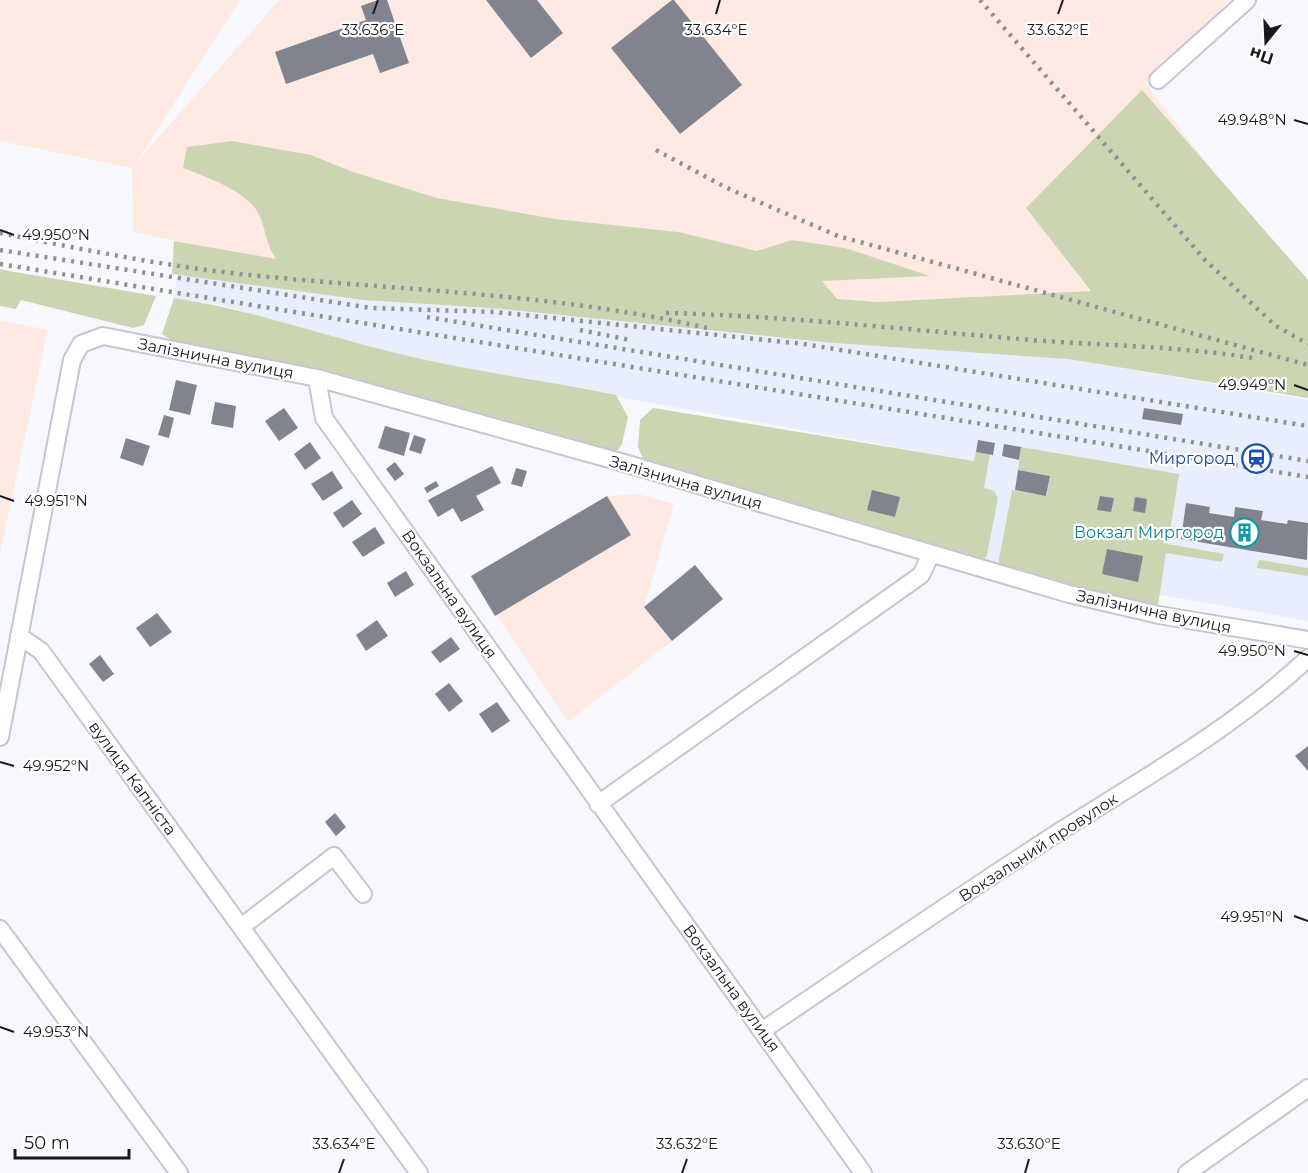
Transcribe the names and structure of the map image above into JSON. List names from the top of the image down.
{
  "streets": {
    "street": [
      "Залізнична вулиця",
      "Вокзальна вулиця",
      "вулиця Капніста",
      "Вокзальний провулок"
    ]
  },
  "crossings": [
    ["Залізнична вулиця", "Вокзальна вулиця"],
    ["Залізнична вулиця", "вулиця Капніста"],
    ["Вокзальна вулиця", "Вокзальний провулок"]
  ],
  "places": {
    "station": ["Миргород"],
    "building": ["Вокзал Миргород"]
  },
  "scale_bar": "50 m",
  "north": "bottom",
  "coordinates": [
    "33.636°E",
    "33.634°E",
    "33.632°E",
    "49.948°N",
    "49.950°N",
    "49.949°N",
    "49.951°N",
    "49.952°N",
    "49.953°N",
    "33.630°E"
  ]
}
